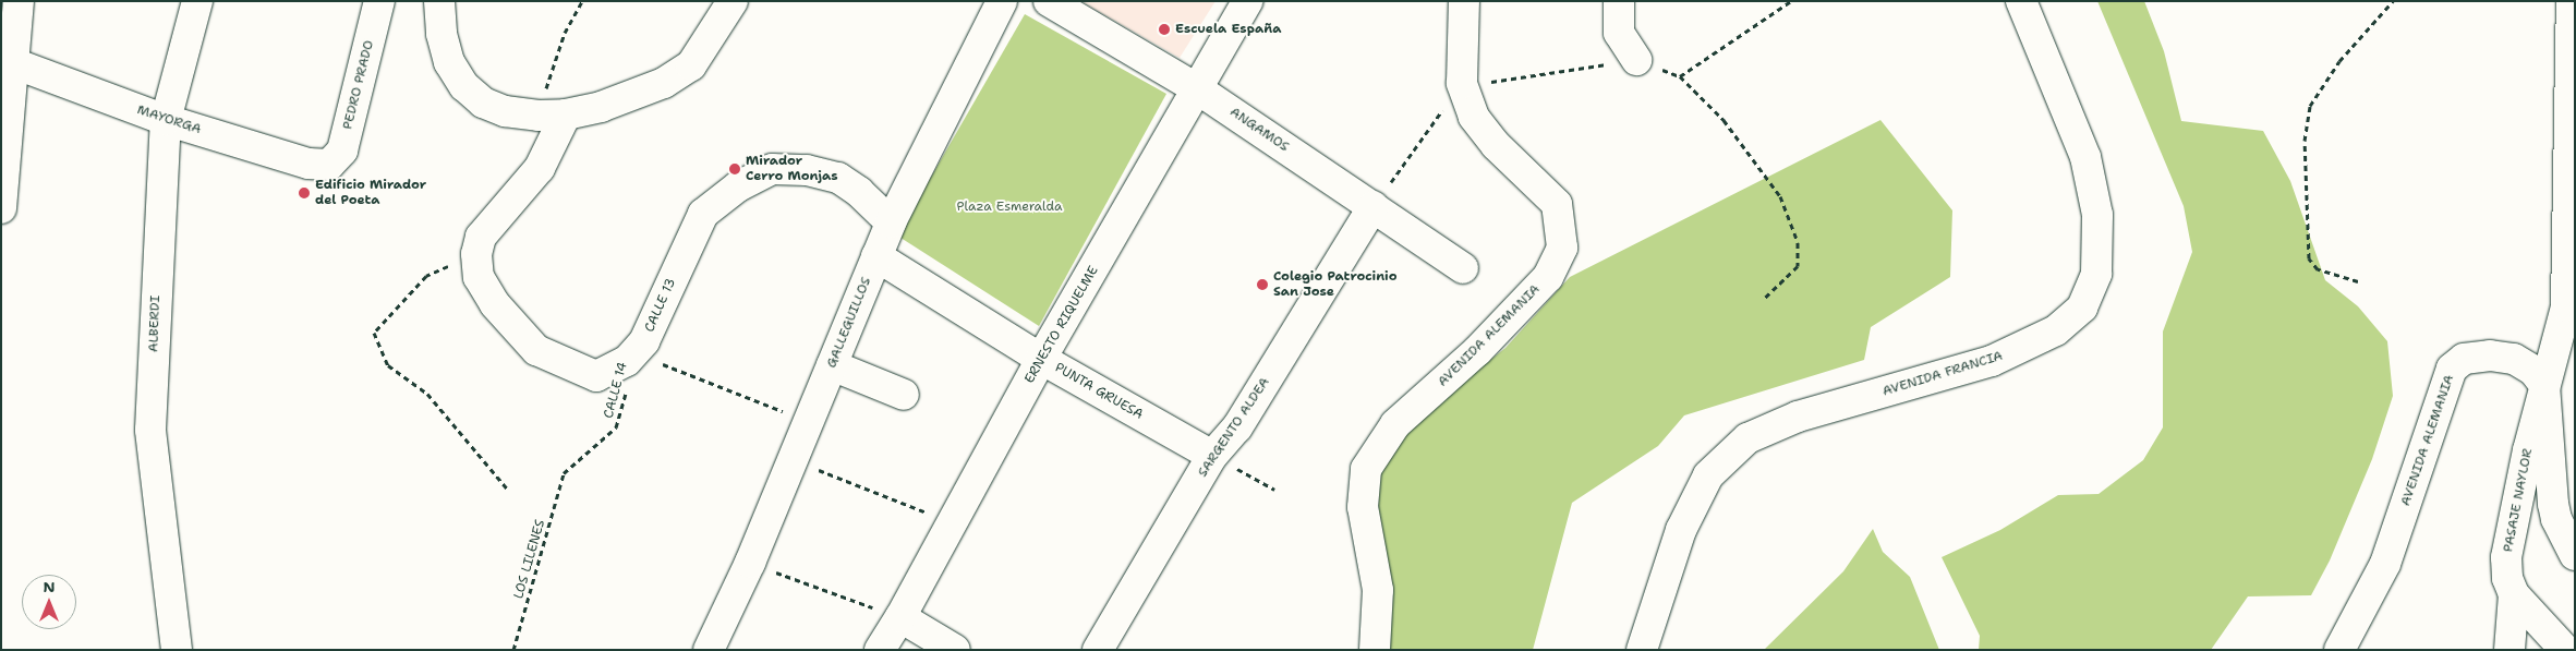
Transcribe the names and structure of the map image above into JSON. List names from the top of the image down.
{
  "streets": {
    "street": [
      "PEDRO PRADO",
      "MAYORGA",
      "ANGAMOS",
      "CALLE 13",
      "GALLEGUILLOS",
      "ALBERDI",
      "ERNESTO RIQUELME",
      "AVENIDA ALEMANIA",
      "AVENIDA FRANCIA",
      "PUNTA GRUESA",
      "SARGENTO ALDEA",
      "PASAJE NAYLOR"
    ],
    "path": ["CALLE 14", "LOS LILENES"]
  },
  "crossings": [
    ["PEDRO PRADO", "MAYORGA"],
    ["MAYORGA", "ALBERDI"],
    ["ANGAMOS", "ERNESTO RIQUELME"],
    ["ANGAMOS", "SARGENTO ALDEA"],
    ["CALLE 13", "GALLEGUILLOS"],
    ["CALLE 13", "CALLE 14"],
    ["GALLEGUILLOS", "PUNTA GRUESA"],
    ["ERNESTO RIQUELME", "PUNTA GRUESA"],
    ["AVENIDA ALEMANIA", "PASAJE NAYLOR"],
    ["CALLE 14", "LOS LILENES"],
    ["PUNTA GRUESA", "SARGENTO ALDEA"]
  ],
  "parks": ["Plaza Esmeralda"],
  "places": [
    "Escuela España",
    "Mirador Cerro Monjas",
    "Edificio Mirador del Poeta",
    "Colegio Patrocinio San Jose"
  ],
  "north": "top"
}
